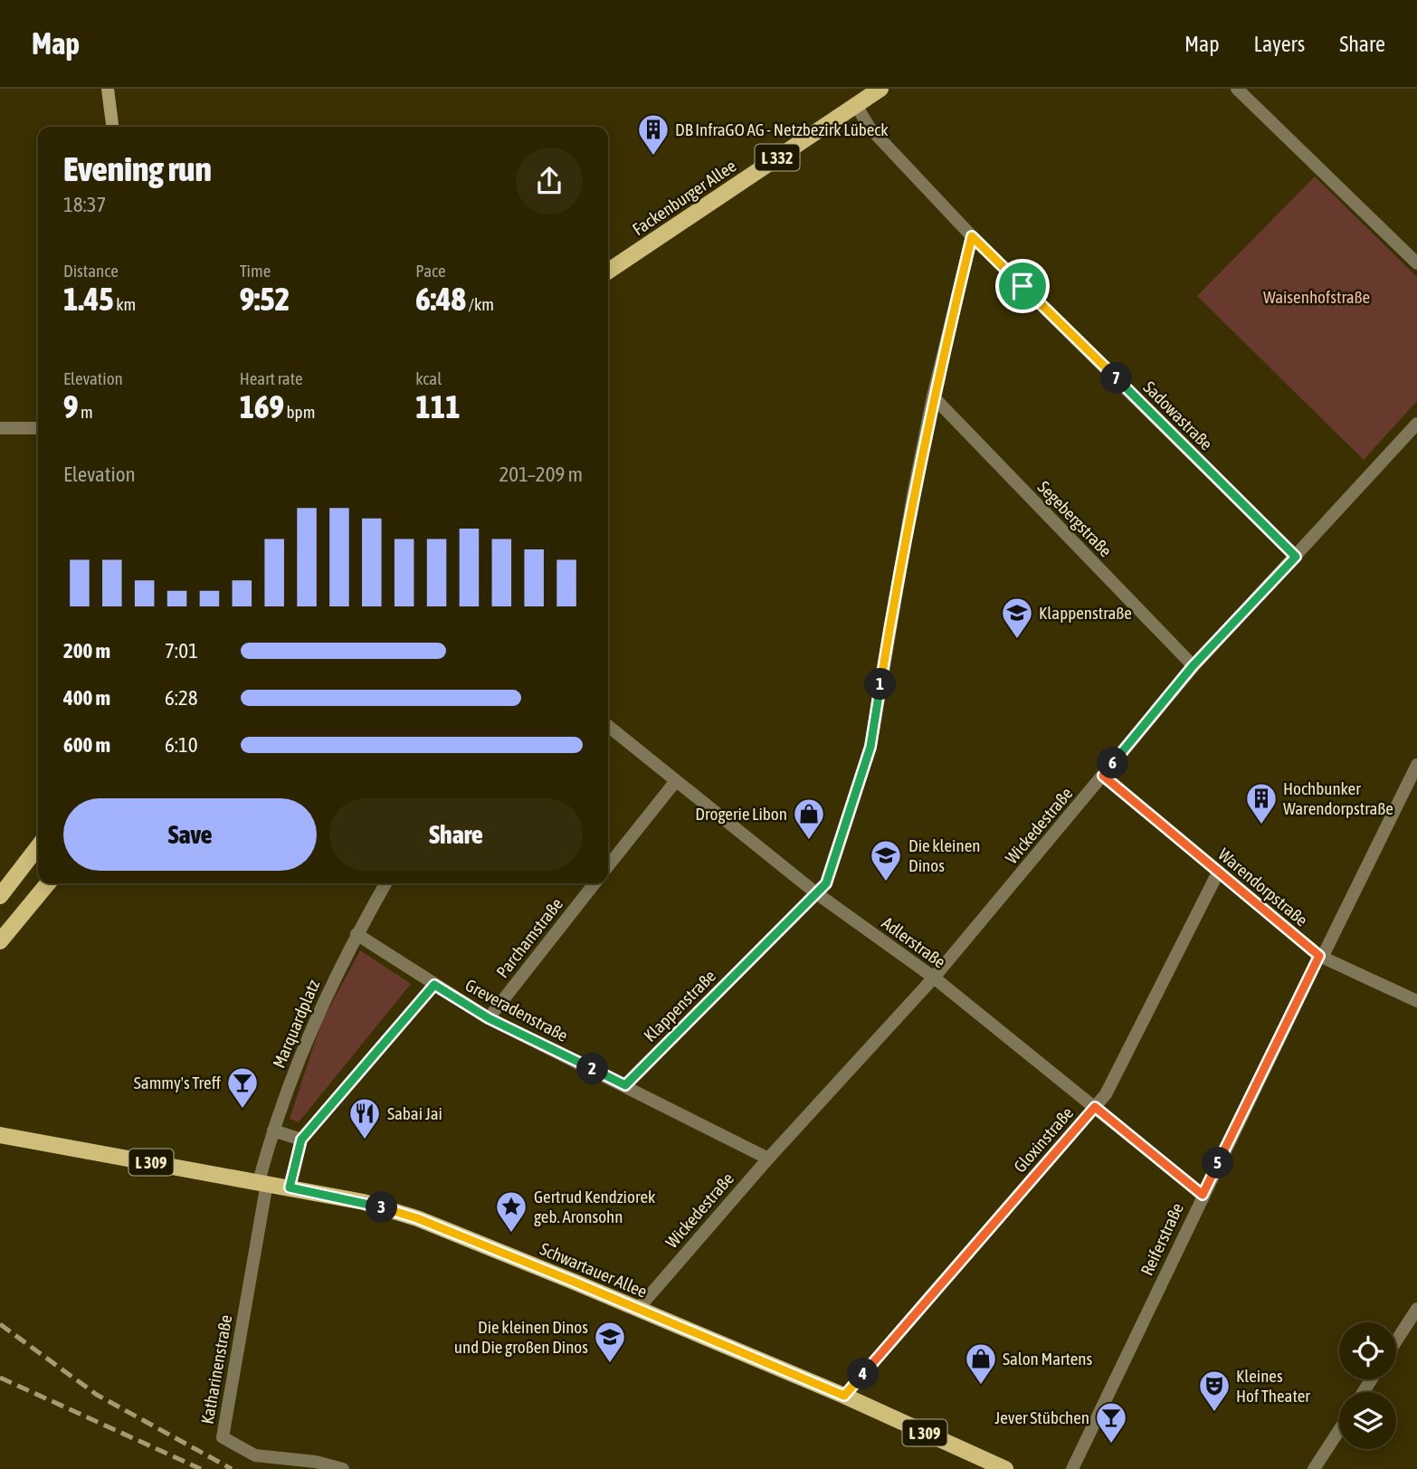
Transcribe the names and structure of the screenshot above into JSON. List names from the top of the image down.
{
  "streets": {
    "main road": [
      "L 332",
      "Fackenburger Allee",
      "L 309",
      "Schwartauer Allee"
    ],
    "street": [
      "Sadowastraße",
      "Segebergstraße",
      "Wickedestraße",
      "Warendorpstraße",
      "Parchamstraße",
      "Adlerstraße",
      "Klappenstraße",
      "Greveradenstraße",
      "Marquardplatz",
      "Gloxinstraße",
      "Reiferstraße",
      "Katharinenstraße"
    ]
  },
  "crossings": [
    ["Fackenburger Allee", "Sadowastraße"],
    ["Sadowastraße", "Wickedestraße"],
    ["Sadowastraße", "Klappenstraße"],
    ["Segebergstraße", "Wickedestraße"],
    ["Segebergstraße", "Klappenstraße"],
    ["Wickedestraße", "Warendorpstraße"],
    ["Wickedestraße", "Adlerstraße"],
    ["Wickedestraße", "Greveradenstraße"],
    ["Wickedestraße", "Schwartauer Allee"],
    ["Warendorpstraße", "Gloxinstraße"],
    ["Warendorpstraße", "Reiferstraße"],
    ["Parchamstraße", "Greveradenstraße"],
    ["Adlerstraße", "Klappenstraße"],
    ["Adlerstraße", "Gloxinstraße"],
    ["Adlerstraße", "Reiferstraße"],
    ["Klappenstraße", "Greveradenstraße"],
    ["Greveradenstraße", "Marquardplatz"],
    ["Marquardplatz", "Schwartauer Allee"],
    ["Marquardplatz", "Katharinenstraße"],
    ["Gloxinstraße", "Schwartauer Allee"],
    ["Schwartauer Allee", "Katharinenstraße"]
  ],
  "parks": ["Waisenhofstraße"],
  "places": {
    "building": ["DB InfraGO AG - Netzbezirk Lübeck", "Hochbunker Warendorpstraße"],
    "school or university": ["Klappenstraße", "Die kleinen Dinos", "Die kleinen Dinos und Die großen Dinos"],
    "shop": ["Drogerie Libon", "Salon Martens"],
    "bar": ["Sammy's Treff", "Jever Stübchen"],
    "restaurant": ["Sabai Jai"],
    "place": ["Gertrud Kendziorek geb. Aronsohn"],
    "theatre": ["Kleines Hof Theater"]
  },
  "page": {
    "header": "Map",
    "nav": ["Map", "Layers", "Share"],
    "heading": ["Evening run", "18:37"],
    "stats": [
      ["Distance", "1.45 km"],
      ["Time", "9:52"],
      ["Pace", "6:48 /km"],
      ["Elevation", "9 m"],
      ["Heart rate", "169 bpm"],
      ["kcal", "111"]
    ],
    "pins": [
      "7",
      "1",
      "6",
      "2",
      "5",
      "3",
      "4"
    ],
    "chart": ["Elevation", "201–209 m"],
    "list": [
      {
        "name": "200 m",
        "note": "7:01"
      },
      {
        "name": "400 m",
        "note": "6:28"
      },
      {
        "name": "600 m",
        "note": "6:10"
      }
    ],
    "buttons": ["Save", "Share"]
  }
}
